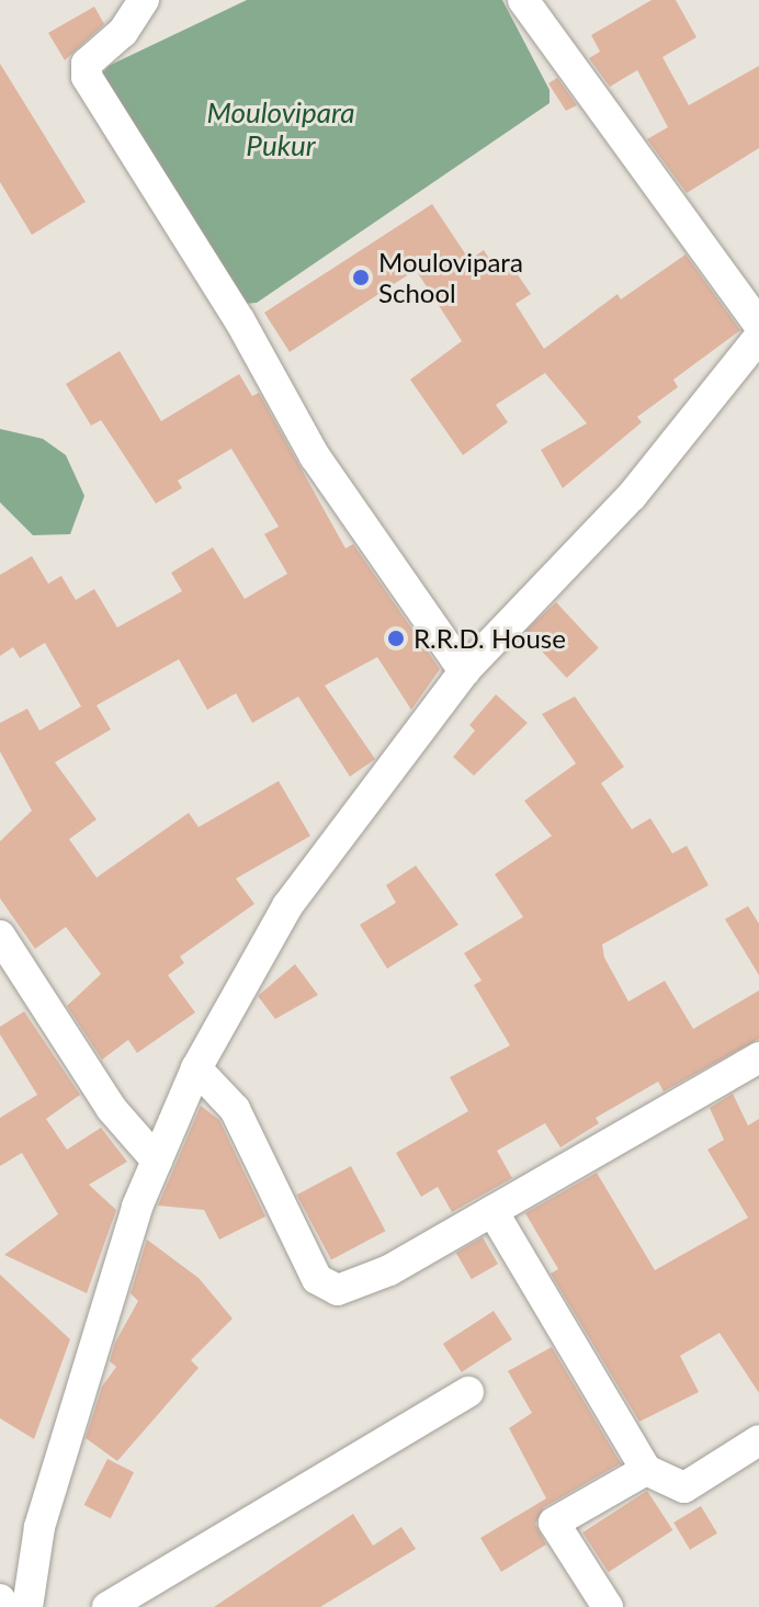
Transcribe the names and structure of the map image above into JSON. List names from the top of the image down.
{
  "water": ["Moulovipara Pukur"],
  "places": ["Moulovipara School", "R.R.D. House"]
}
